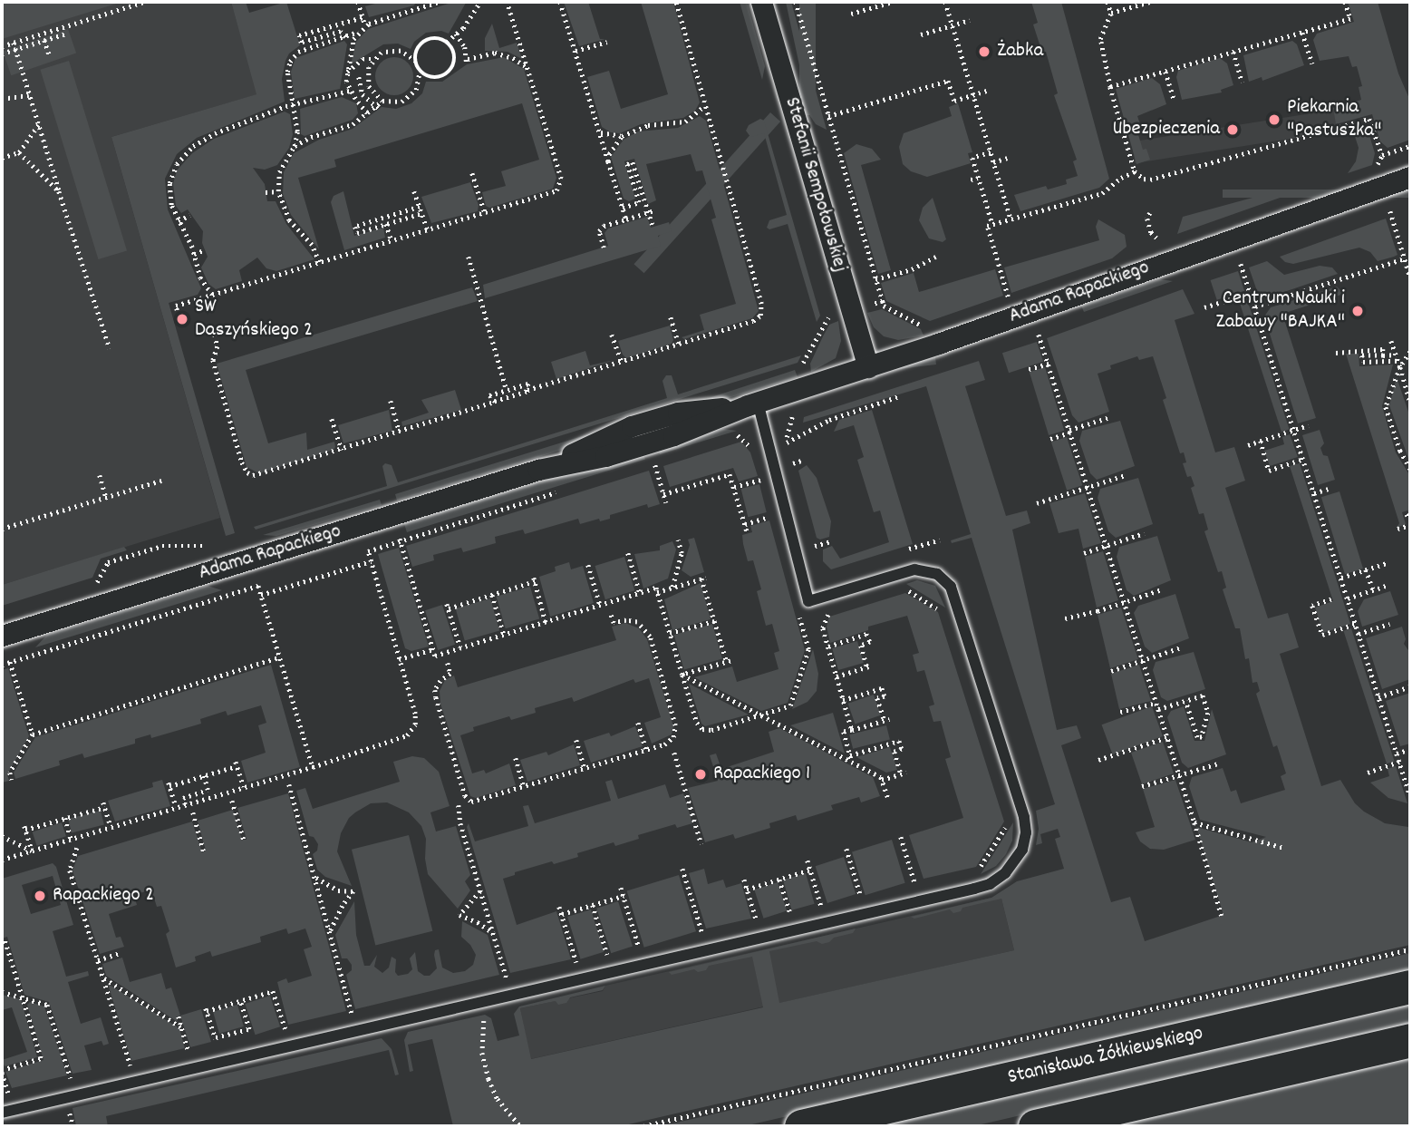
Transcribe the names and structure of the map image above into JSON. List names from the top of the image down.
{
  "streets": {
    "main road": ["Stanisława Żółkiewskiego"],
    "street": ["Stefanii Sempołowskiej", "Adama Rapackiego"]
  },
  "crossings": [
    ["Stefanii Sempołowskiej", "Adama Rapackiego"]
  ],
  "places": [
    "Żabka",
    "Piekarnia \"Pastuszka\"",
    "Ubezpieczenia",
    "Centrum Nauki i Zabawy \"BAJKA\"",
    "SW Daszyńskiego 2",
    "Rapackiego 1",
    "Rapackiego 2"
  ]
}
